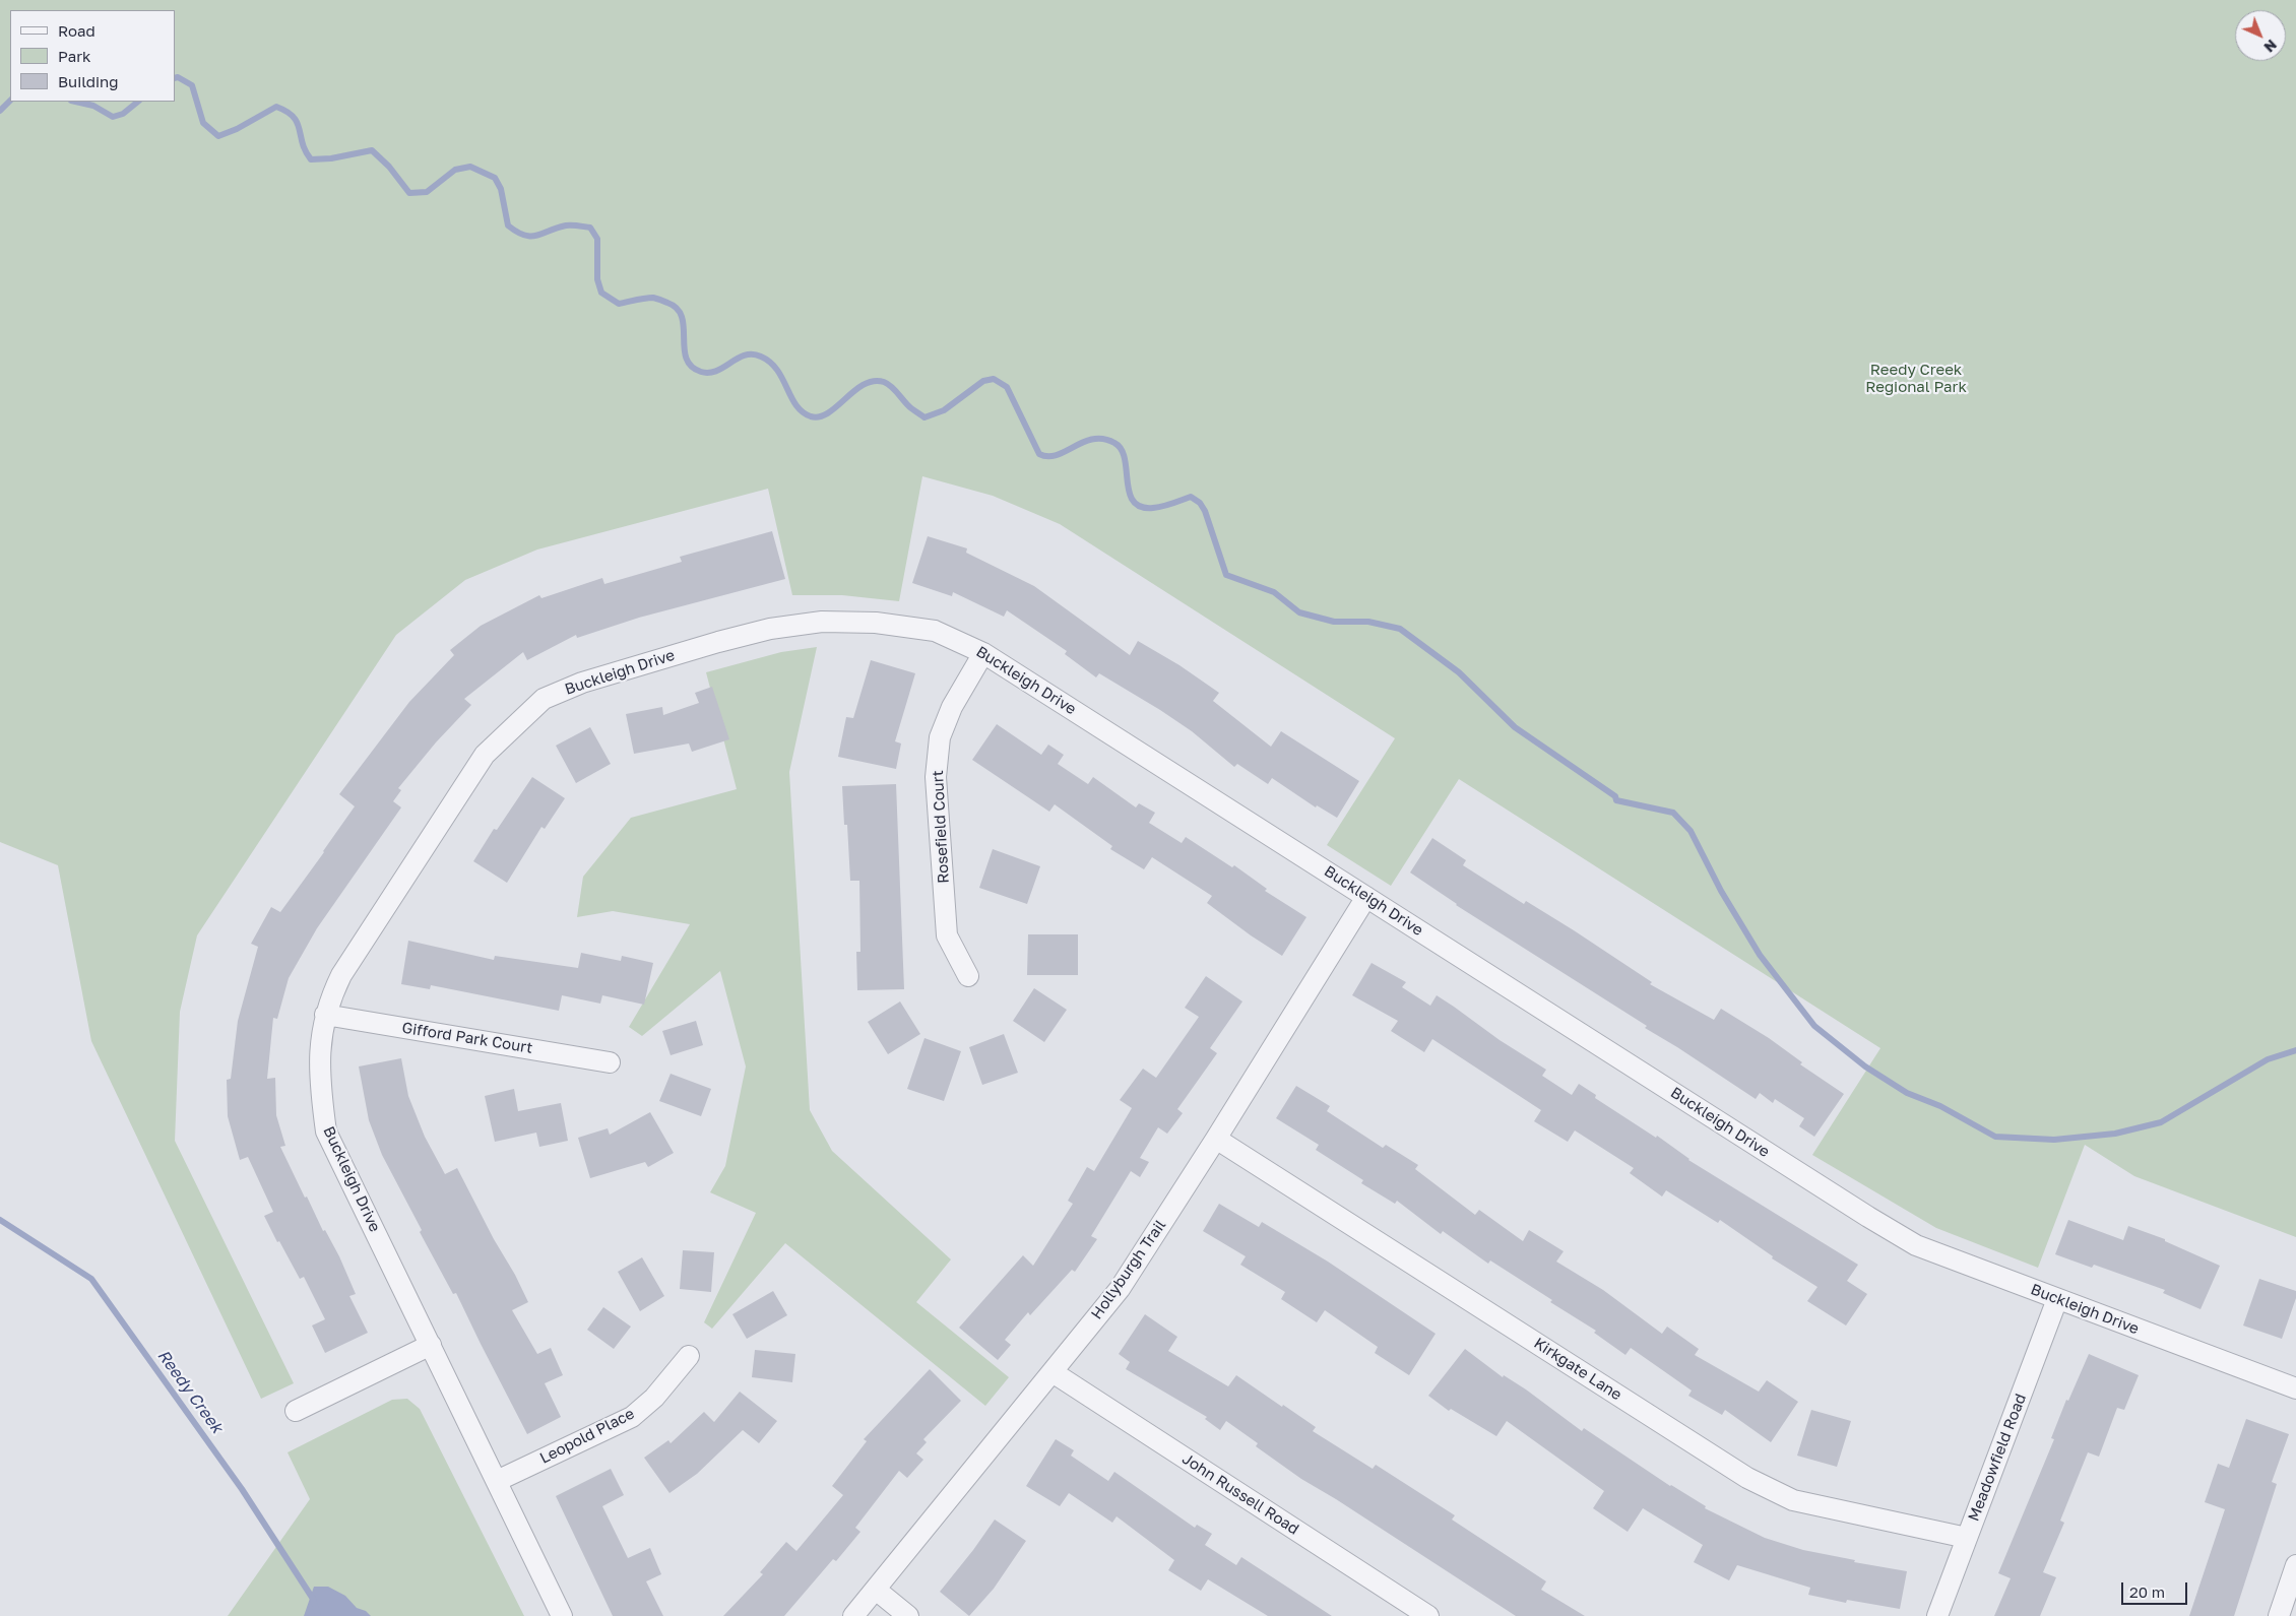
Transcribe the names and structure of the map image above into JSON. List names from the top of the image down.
{
  "streets": {
    "street": [
      "Buckleigh Drive",
      "Rosefield Court",
      "Gifford Park Court",
      "Hollyburgh Trail",
      "Kirkgate Lane",
      "Leopold Place",
      "Meadowfield Road",
      "John Russell Road"
    ]
  },
  "crossings": [
    ["Buckleigh Drive", "Rosefield Court"],
    ["Buckleigh Drive", "Gifford Park Court"],
    ["Buckleigh Drive", "Hollyburgh Trail"],
    ["Buckleigh Drive", "Leopold Place"],
    ["Buckleigh Drive", "Meadowfield Road"],
    ["Hollyburgh Trail", "Kirkgate Lane"],
    ["Hollyburgh Trail", "John Russell Road"],
    ["Kirkgate Lane", "Meadowfield Road"]
  ],
  "water": ["Reedy Creek"],
  "parks": ["Reedy Creek Regional Park"],
  "legend": ["Road", "Park", "Building"],
  "scale_bar": "20 m",
  "north": "bottom right"
}
